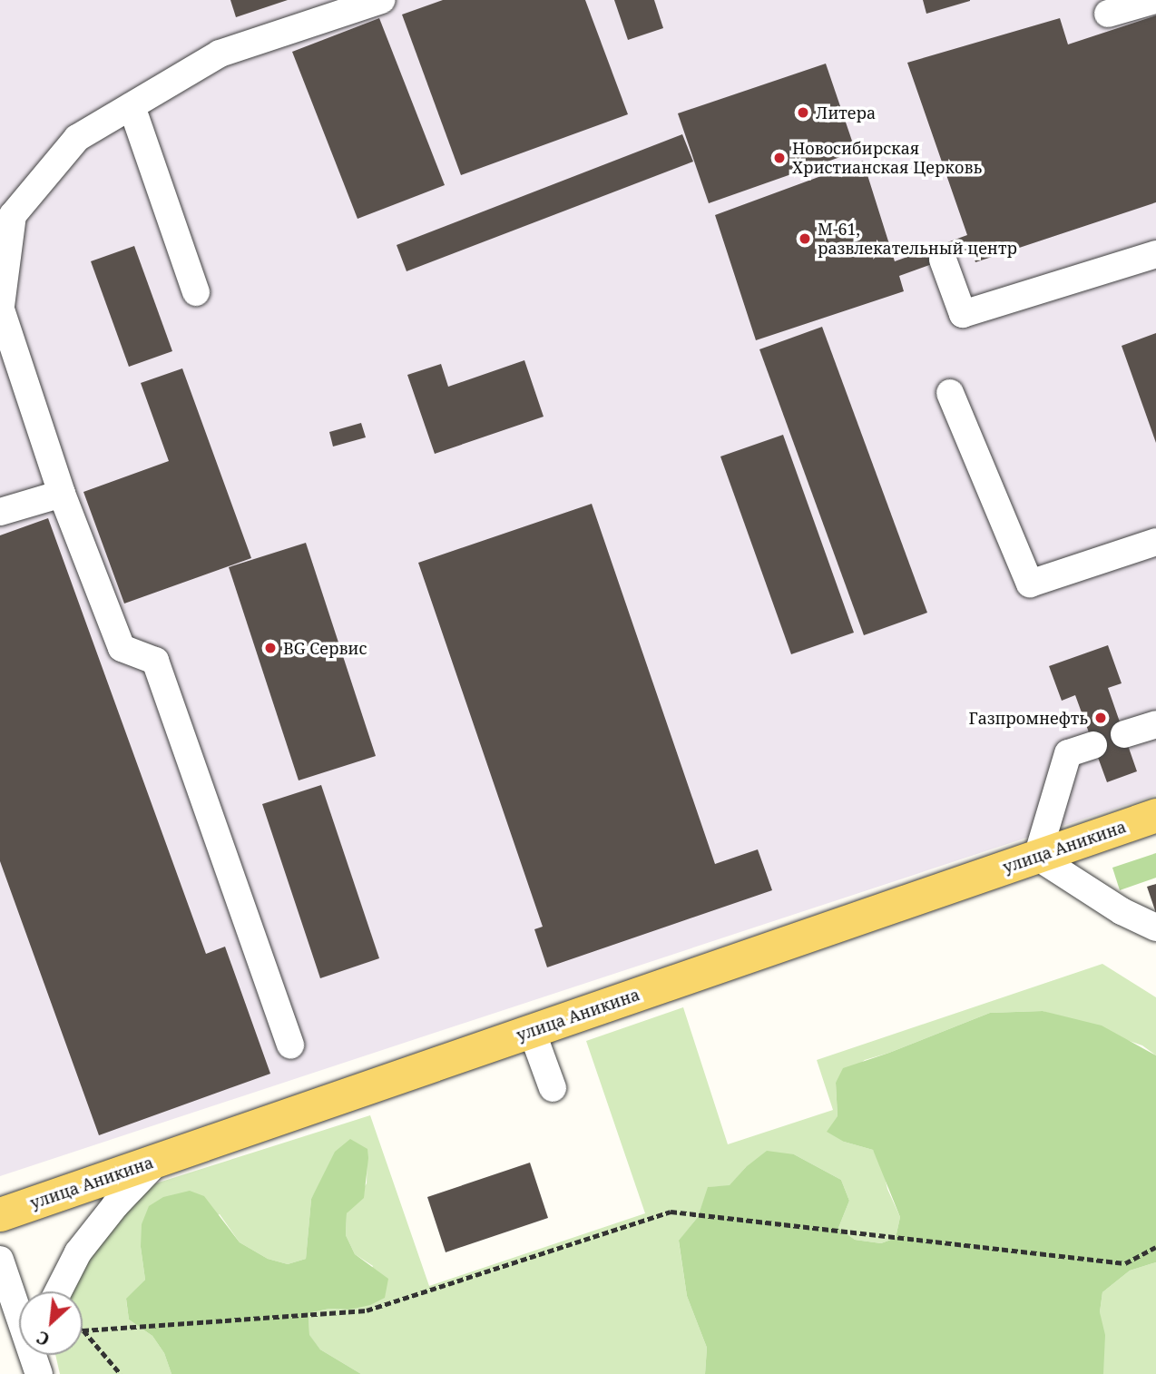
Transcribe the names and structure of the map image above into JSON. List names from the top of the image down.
{
  "streets": {
    "main road": ["улица Аникина"]
  },
  "places": [
    "Литера",
    "Новосибирская Христианская Церковь",
    "M-61, развлекательный центр",
    "BG Сервис",
    "Газпромнефть"
  ],
  "north": "bottom left"
}
